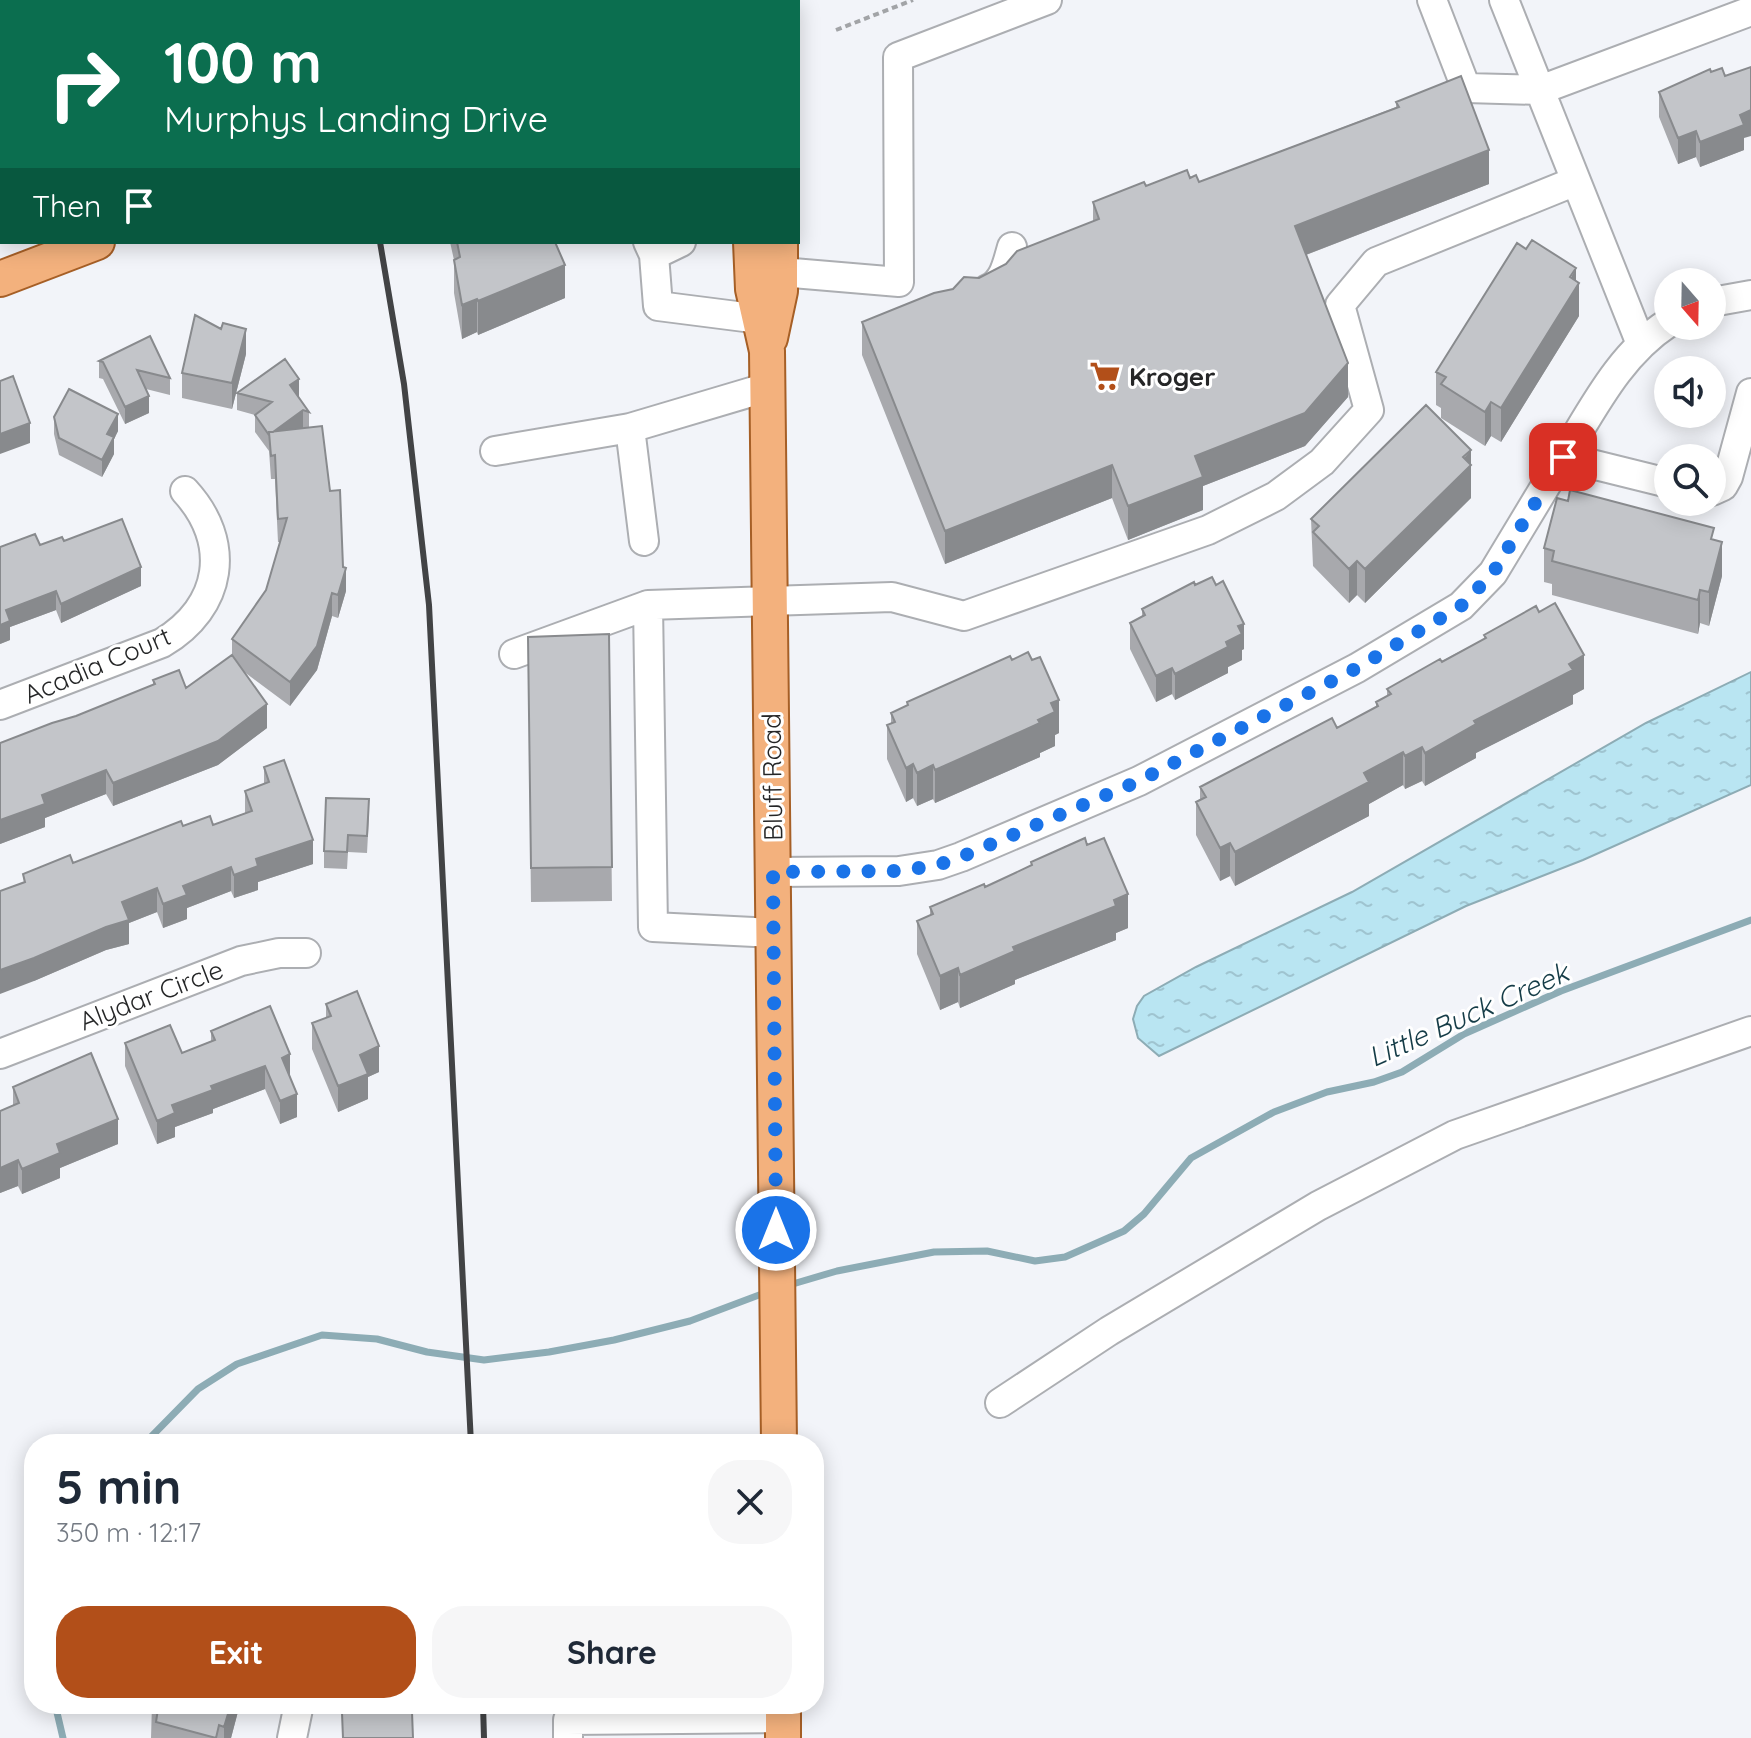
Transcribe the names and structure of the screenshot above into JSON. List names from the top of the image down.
{
  "streets": {
    "main road": ["Bluff Road"],
    "street": ["Acadia Court", "Alydar Circle"]
  },
  "water": ["Little Buck Creek"],
  "places": {
    "supermarket": ["Kroger"]
  },
  "north": "bottom",
  "page": {
    "turn": ["100 m", "Murphys Landing Drive"],
    "then": "Then",
    "heading": ["5 min", "350 m · 12:17"],
    "buttons": ["Exit", "Share"]
  }
}
